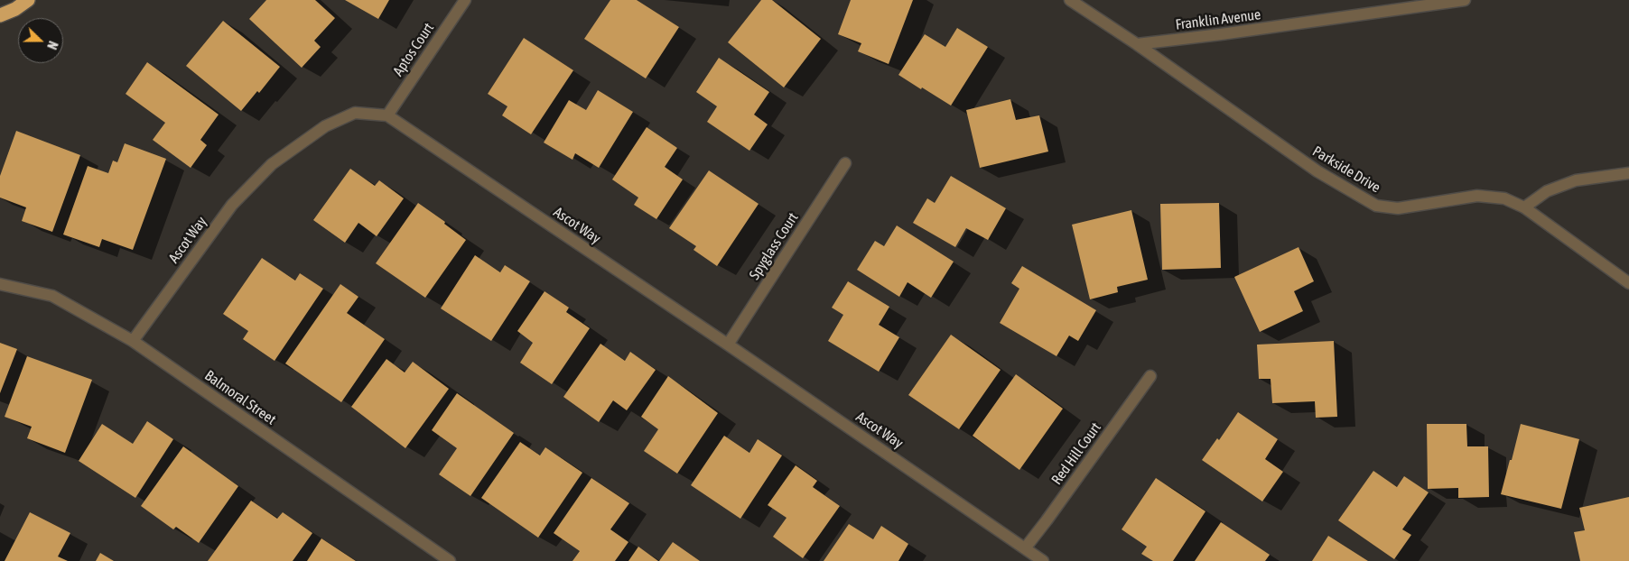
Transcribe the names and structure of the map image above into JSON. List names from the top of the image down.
{
  "streets": {
    "street": [
      "Franklin Avenue",
      "Aptos Court",
      "Parkside Drive",
      "Ascot Way",
      "Spyglass Court",
      "Balmoral Street",
      "Red Hill Court"
    ]
  },
  "crossings": [
    ["Franklin Avenue", "Parkside Drive"],
    ["Aptos Court", "Ascot Way"],
    ["Ascot Way", "Spyglass Court"],
    ["Ascot Way", "Balmoral Street"],
    ["Ascot Way", "Red Hill Court"]
  ],
  "north": "right"
}
